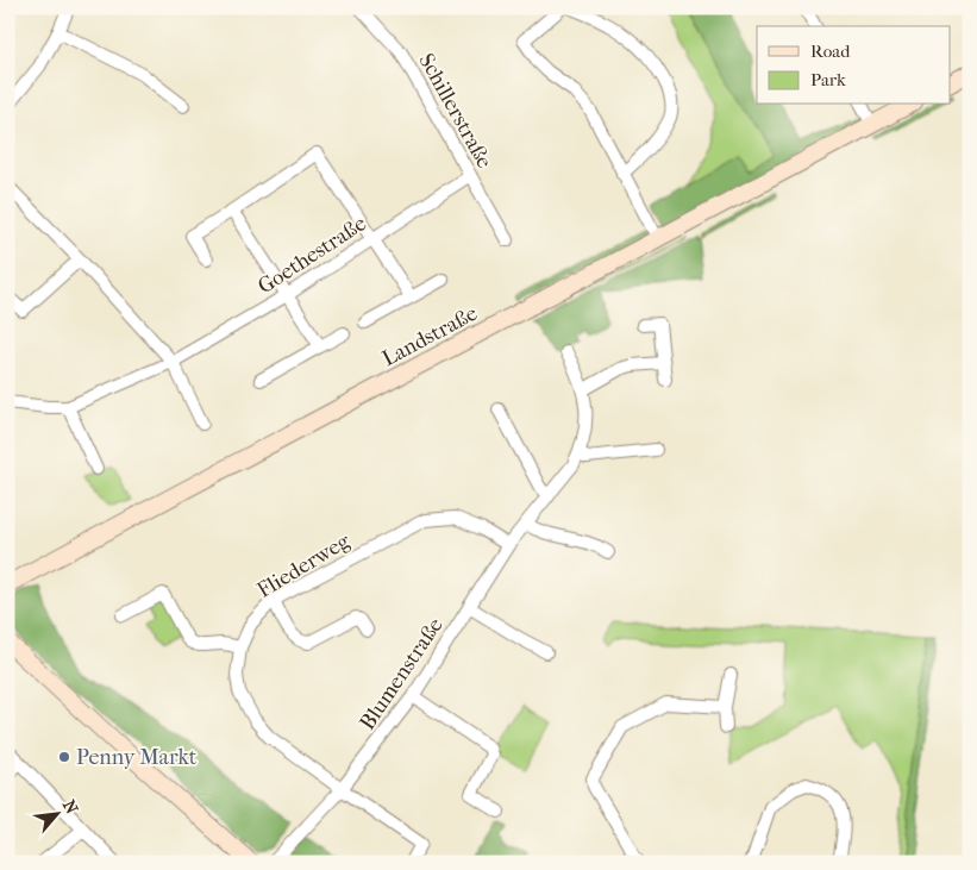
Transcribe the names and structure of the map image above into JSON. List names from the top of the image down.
{
  "streets": {
    "street": [
      "Schillerstraße",
      "Goethestraße",
      "Landstraße",
      "Fliederweg",
      "Blumenstraße"
    ]
  },
  "crossings": [
    ["Schillerstraße", "Goethestraße"],
    ["Fliederweg", "Blumenstraße"]
  ],
  "places": ["Penny Markt"],
  "legend": ["Road", "Park"],
  "north": "top right"
}
